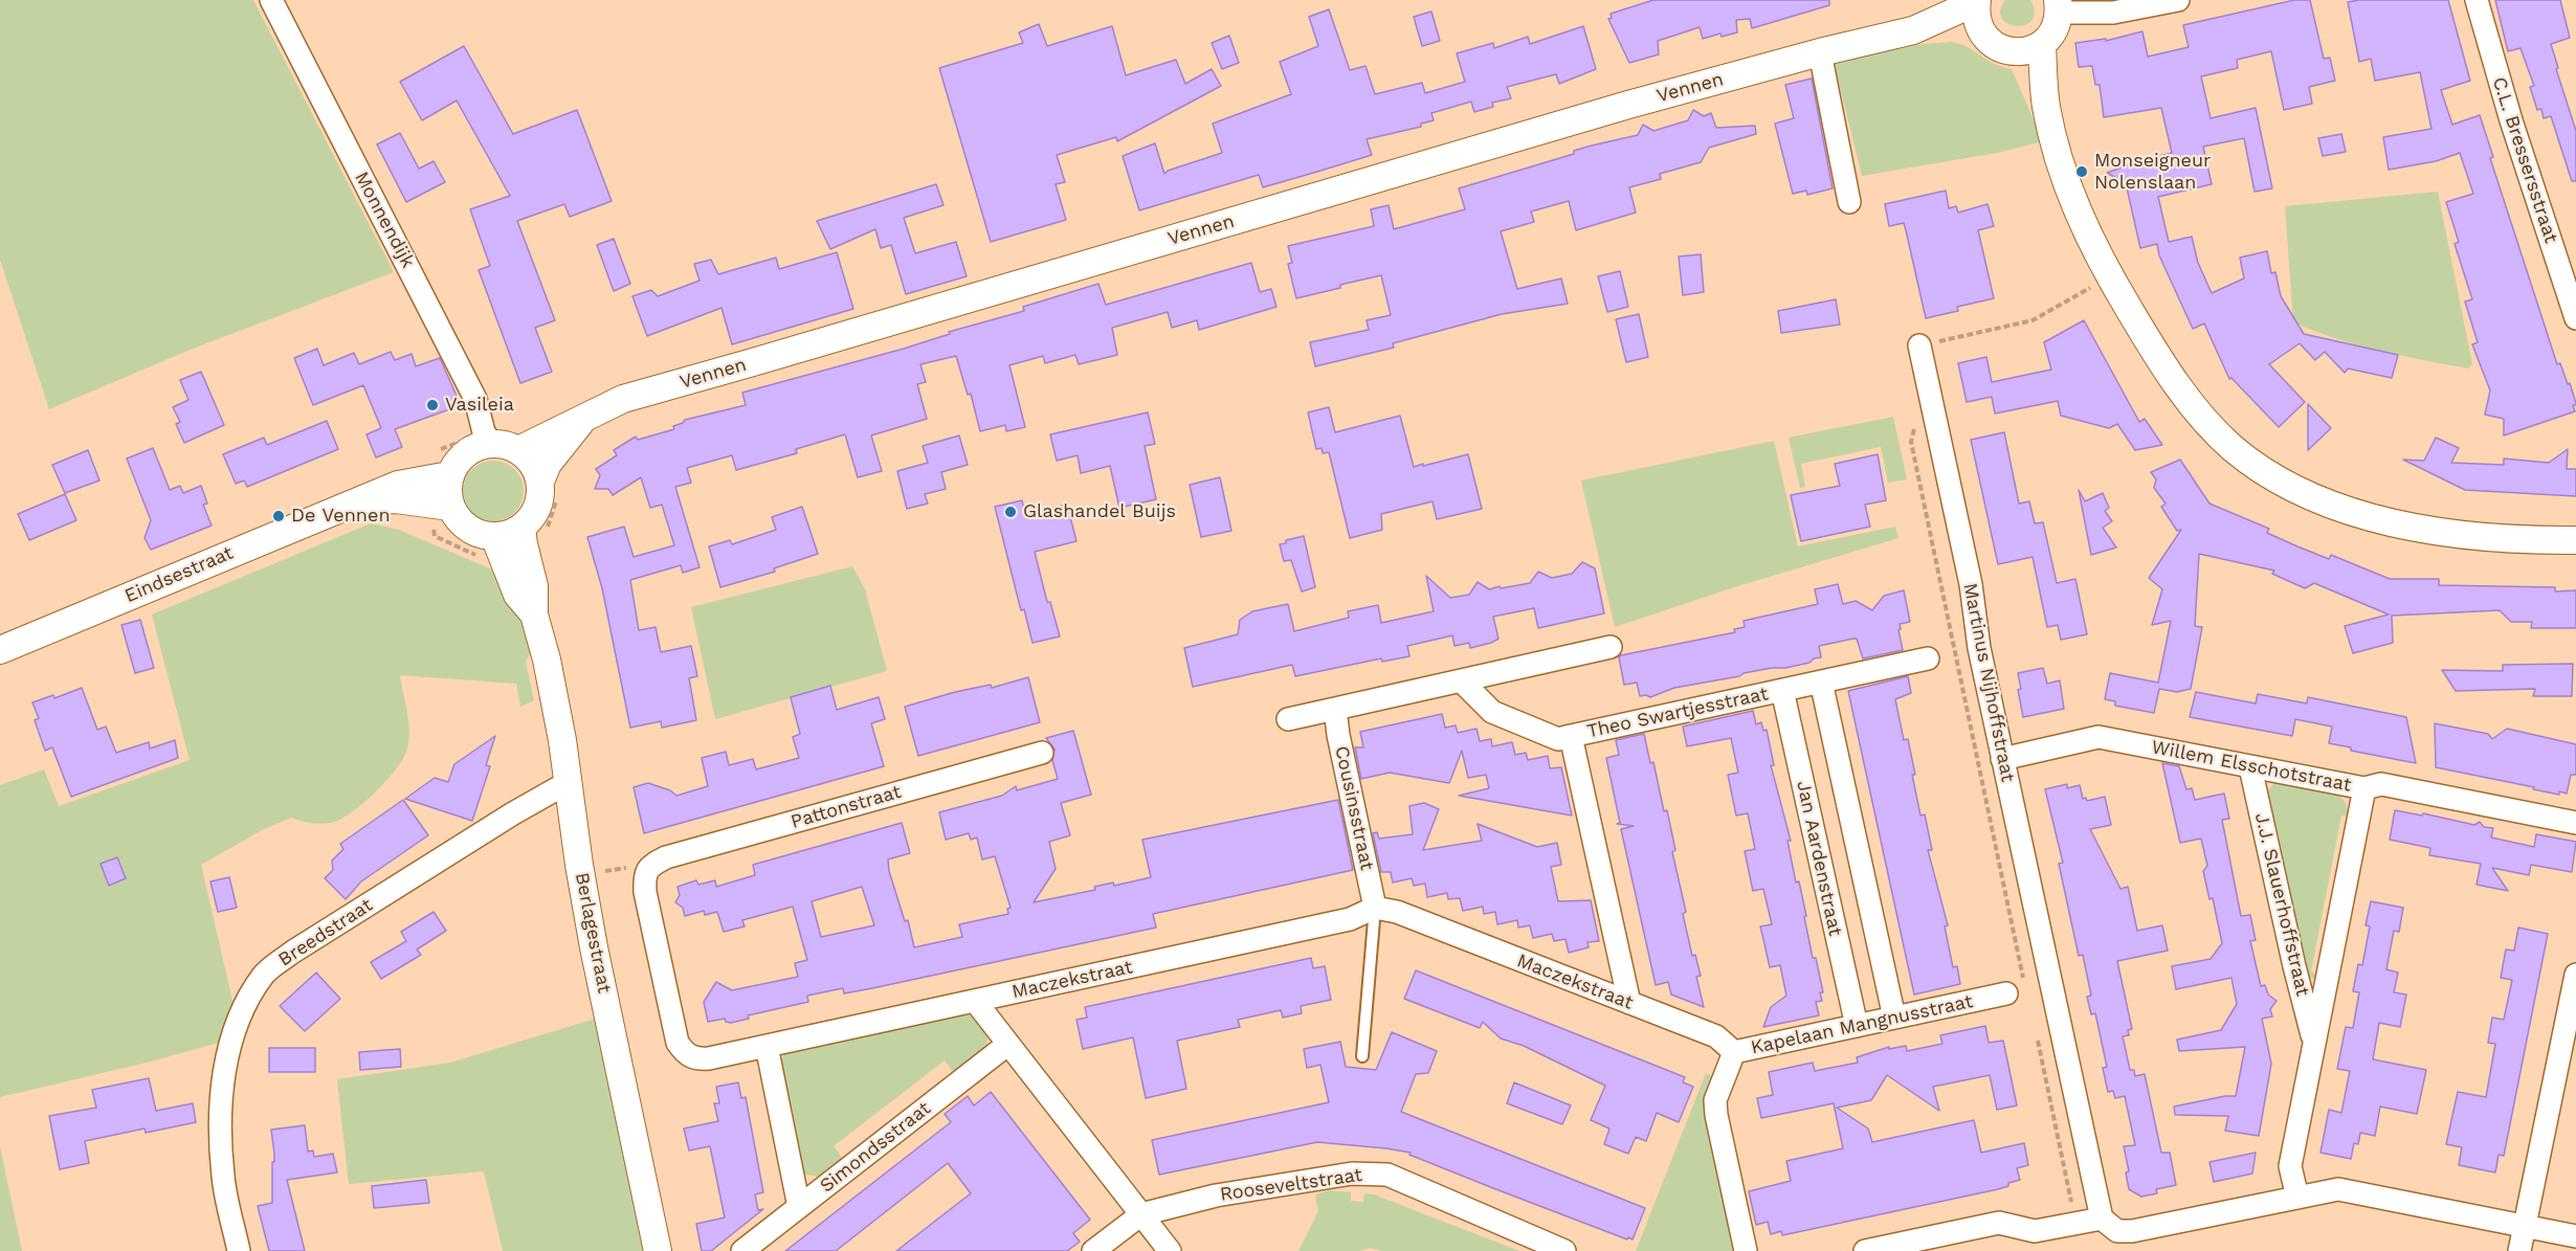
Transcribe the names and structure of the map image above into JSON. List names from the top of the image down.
{
  "streets": {
    "street": [
      "Vennen",
      "C.L. Bressersstraat",
      "Monnendijk",
      "Eindsestraat",
      "Martinus Nijhoffstraat",
      "Theo Swartjesstraat",
      "Willem Elsschotstraat",
      "Pattonstraat",
      "Cousinsstraat",
      "Jan Aardenstraat",
      "J.J. Slauerhoffstraat",
      "Breedstraat",
      "Berlagestraat",
      "Maczekstraat",
      "Kapelaan Mangnusstraat",
      "Simondsstraat",
      "Rooseveltstraat"
    ]
  },
  "crossings": [
    ["Vennen", "Monnendijk"],
    ["Vennen", "Eindsestraat"],
    ["Vennen", "Berlagestraat"],
    ["Monnendijk", "Eindsestraat"],
    ["Monnendijk", "Berlagestraat"],
    ["Eindsestraat", "Berlagestraat"],
    ["Martinus Nijhoffstraat", "Willem Elsschotstraat"],
    ["Theo Swartjesstraat", "Jan Aardenstraat"],
    ["Theo Swartjesstraat", "Maczekstraat"],
    ["Willem Elsschotstraat", "J.J. Slauerhoffstraat"],
    ["Pattonstraat", "Maczekstraat"],
    ["Cousinsstraat", "Maczekstraat"],
    ["Jan Aardenstraat", "Kapelaan Mangnusstraat"],
    ["Breedstraat", "Berlagestraat"],
    ["Maczekstraat", "Kapelaan Mangnusstraat"]
  ],
  "places": [
    "Monseigneur Nolenslaan",
    "Vasileia",
    "Glashandel Buijs",
    "De Vennen"
  ]
}
